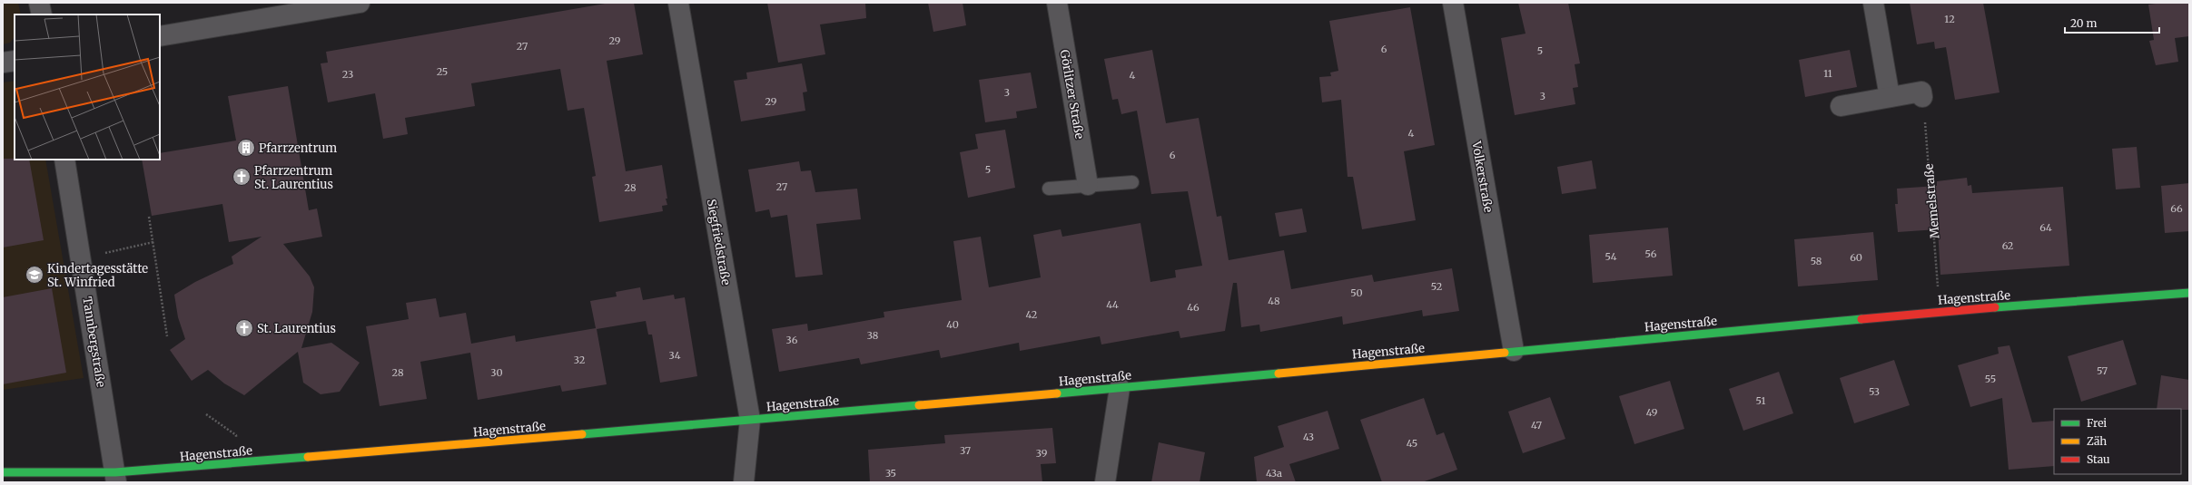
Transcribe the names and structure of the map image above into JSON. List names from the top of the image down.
{
  "streets": {
    "street": [
      "Görlitzer Straße",
      "Volkerstraße",
      "Siegfriedstraße",
      "Hagenstraße",
      "Tannbergstraße"
    ],
    "path": ["Memelstraße"]
  },
  "crossings": [
    ["Volkerstraße", "Hagenstraße"],
    ["Memelstraße", "Hagenstraße"],
    ["Siegfriedstraße", "Hagenstraße"],
    ["Hagenstraße", "Tannbergstraße"]
  ],
  "places": {
    "building": ["Pfarrzentrum"],
    "church": ["Pfarrzentrum St. Laurentius", "St. Laurentius"],
    "school or university": ["Kindertagesstätte St. Winfried"]
  },
  "house_numbers": [
    "12",
    "29",
    "27",
    "6",
    "5",
    "25",
    "11",
    "23",
    "4",
    "3",
    "3",
    "29",
    "4",
    "6",
    "5",
    "27",
    "28",
    "66",
    "64",
    "62",
    "56",
    "54",
    "60",
    "58",
    "52",
    "50",
    "48",
    "44",
    "46",
    "42",
    "40",
    "38",
    "36",
    "34",
    "32",
    "57",
    "28",
    "30",
    "55",
    "53",
    "51",
    "49",
    "47",
    "43",
    "45",
    "37",
    "39",
    "35",
    "43a"
  ],
  "legend": ["Frei", "Zäh", "Stau"],
  "scale_bar": "20 m"
}
